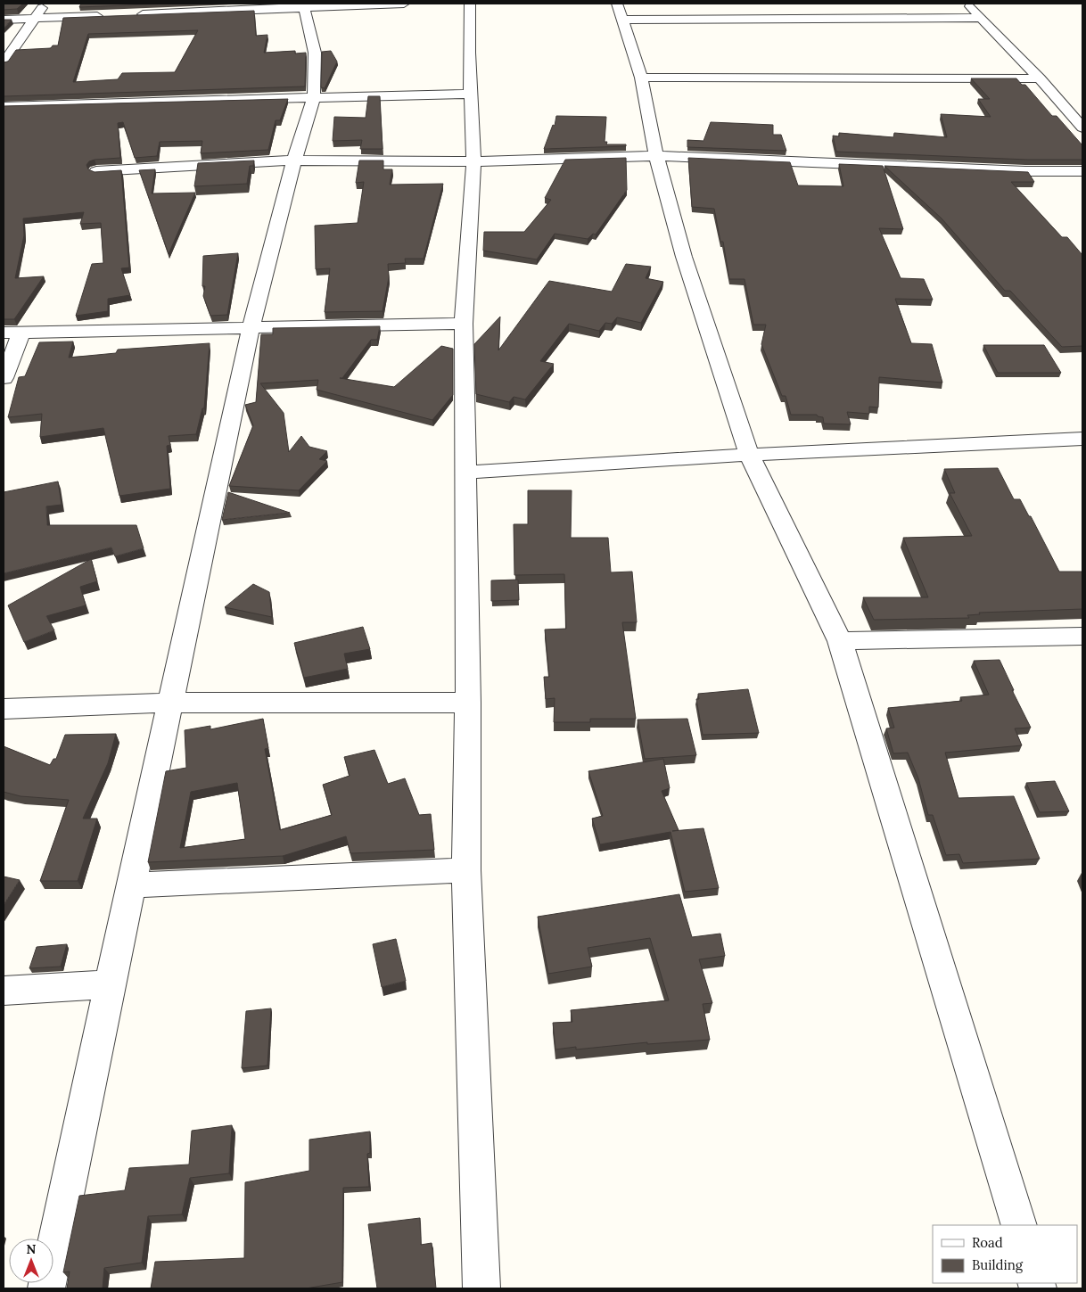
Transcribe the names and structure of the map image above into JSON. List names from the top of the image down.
{
  "legend": ["Road", "Building"],
  "north": "top"
}
